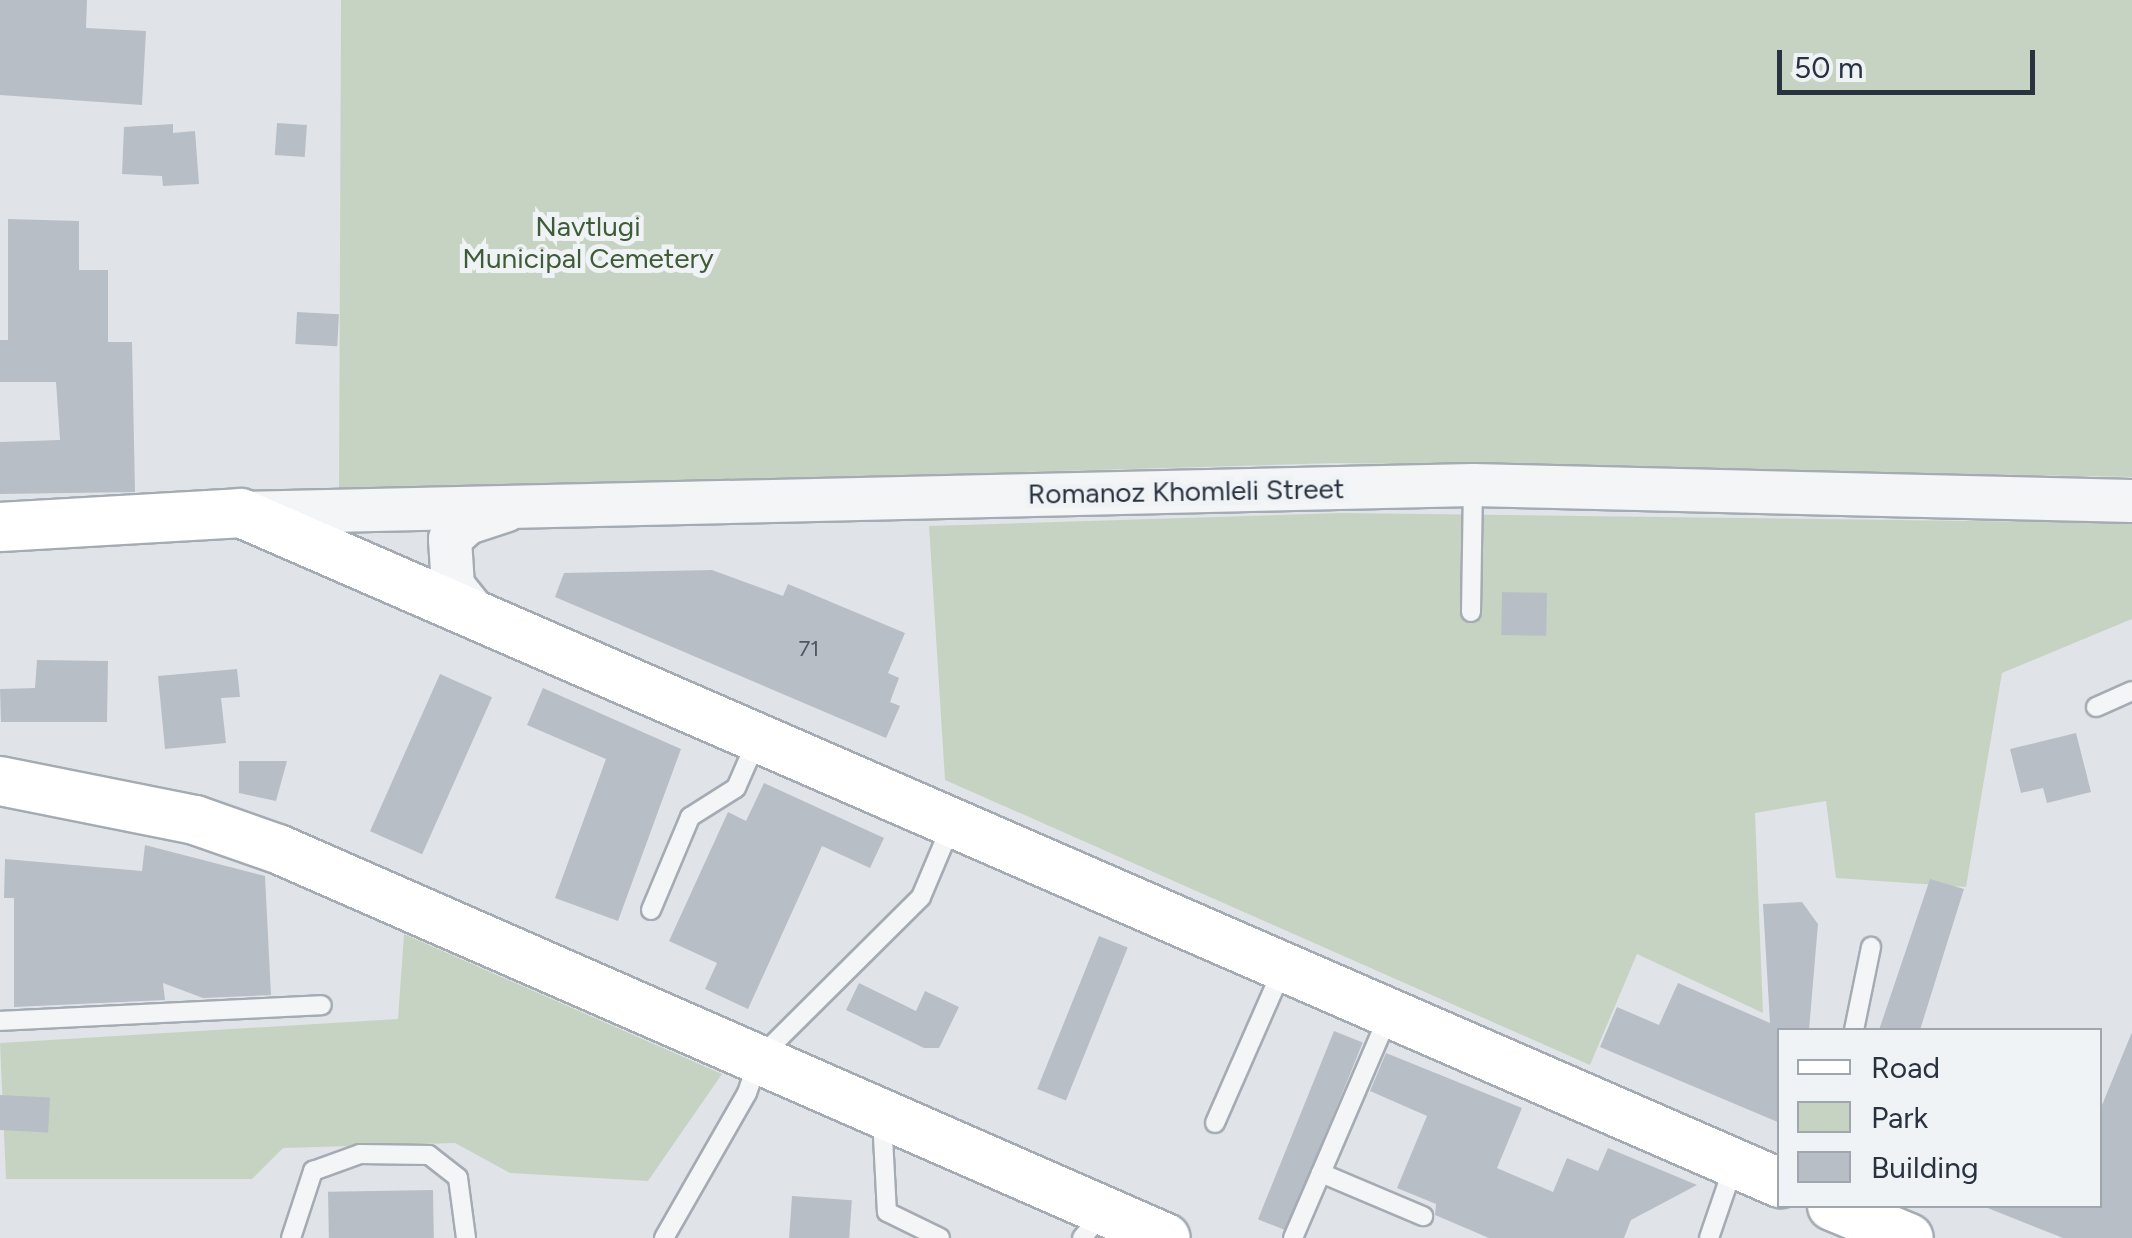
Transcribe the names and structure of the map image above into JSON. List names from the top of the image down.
{
  "streets": {
    "street": ["Romanoz Khomleli Street"]
  },
  "parks": ["Navtlugi Municipal Cemetery"],
  "house_numbers": ["71"],
  "legend": ["Road", "Park", "Building"],
  "scale_bar": "50 m"
}
